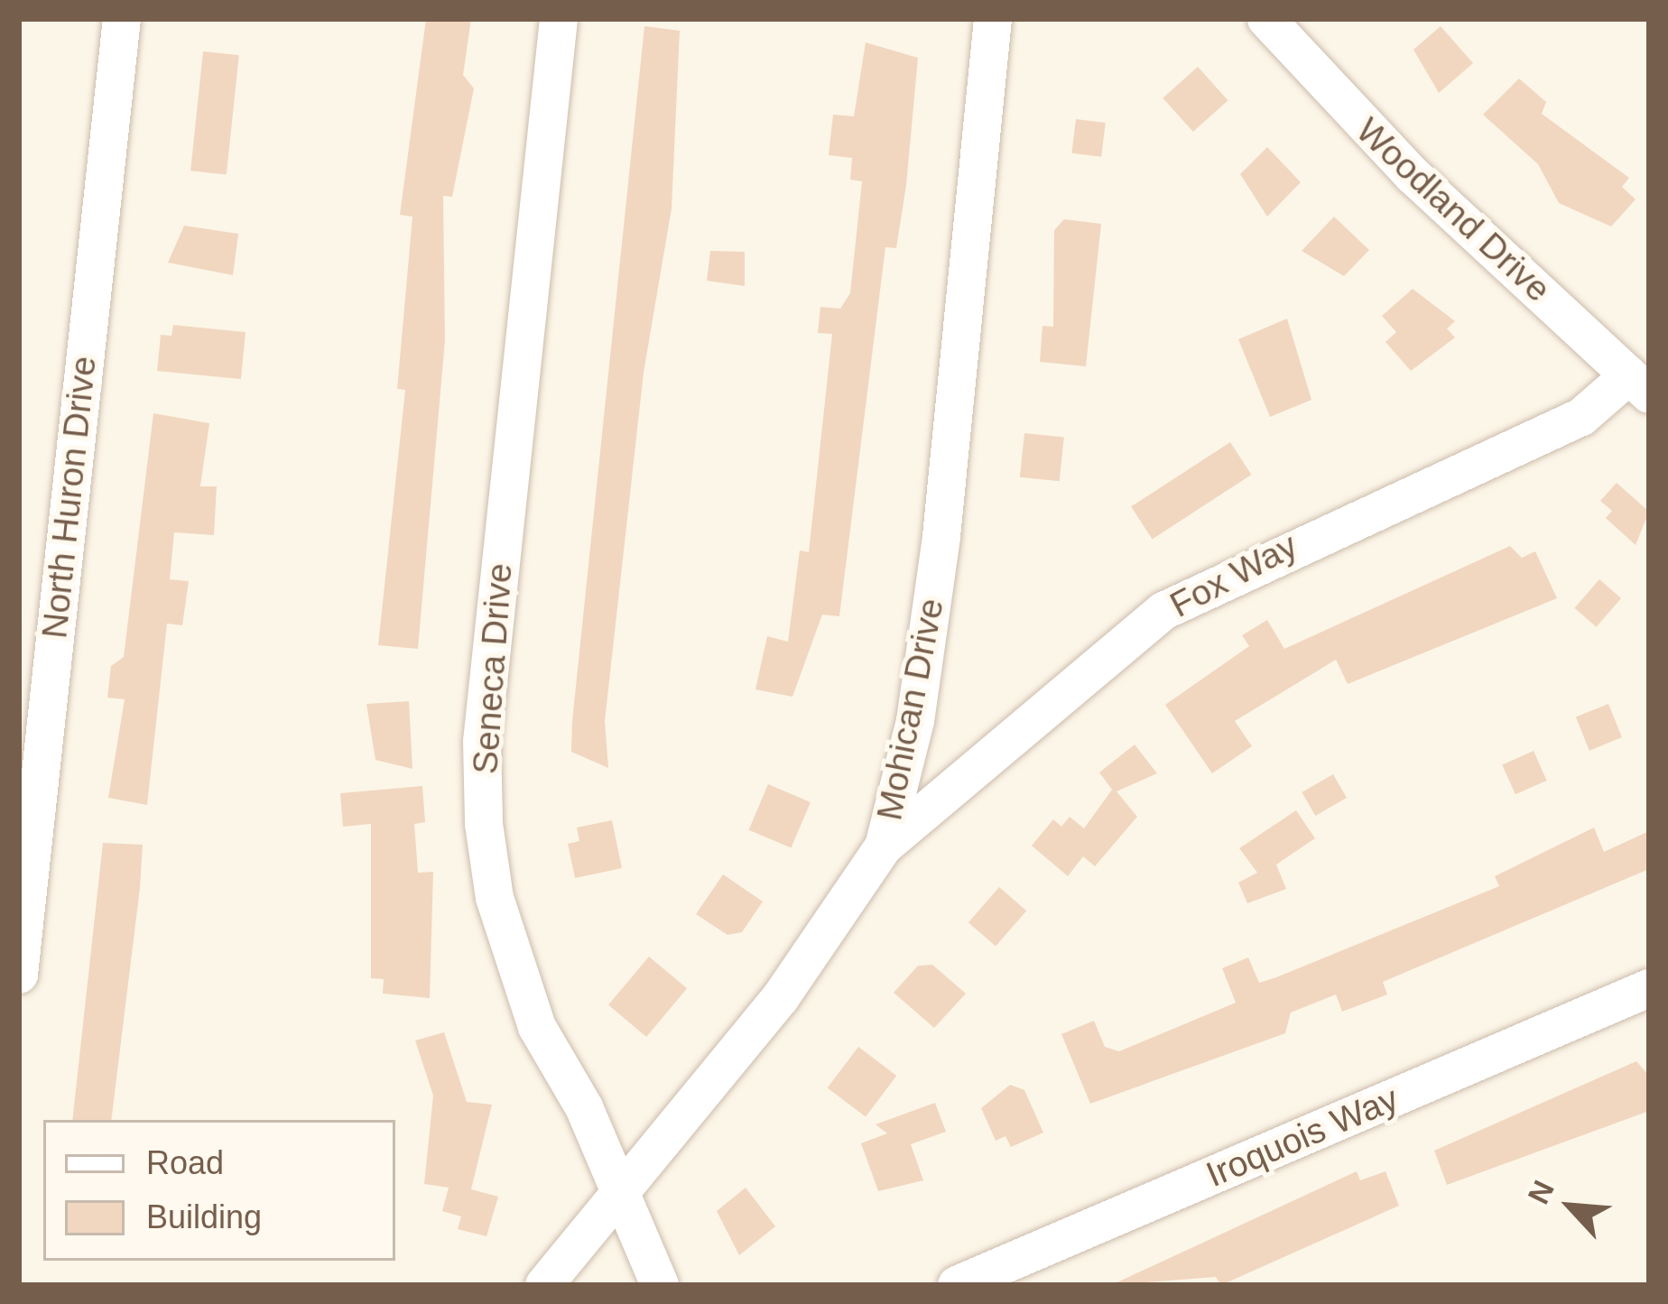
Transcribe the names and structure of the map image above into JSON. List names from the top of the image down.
{
  "streets": {
    "street": [
      "Woodland Drive",
      "North Huron Drive",
      "Fox Way",
      "Seneca Drive",
      "Mohican Drive",
      "Iroquois Way"
    ]
  },
  "crossings": [
    ["Woodland Drive", "Fox Way"],
    ["Fox Way", "Mohican Drive"],
    ["Seneca Drive", "Mohican Drive"]
  ],
  "legend": ["Road", "Building"],
  "north": "top left"
}
